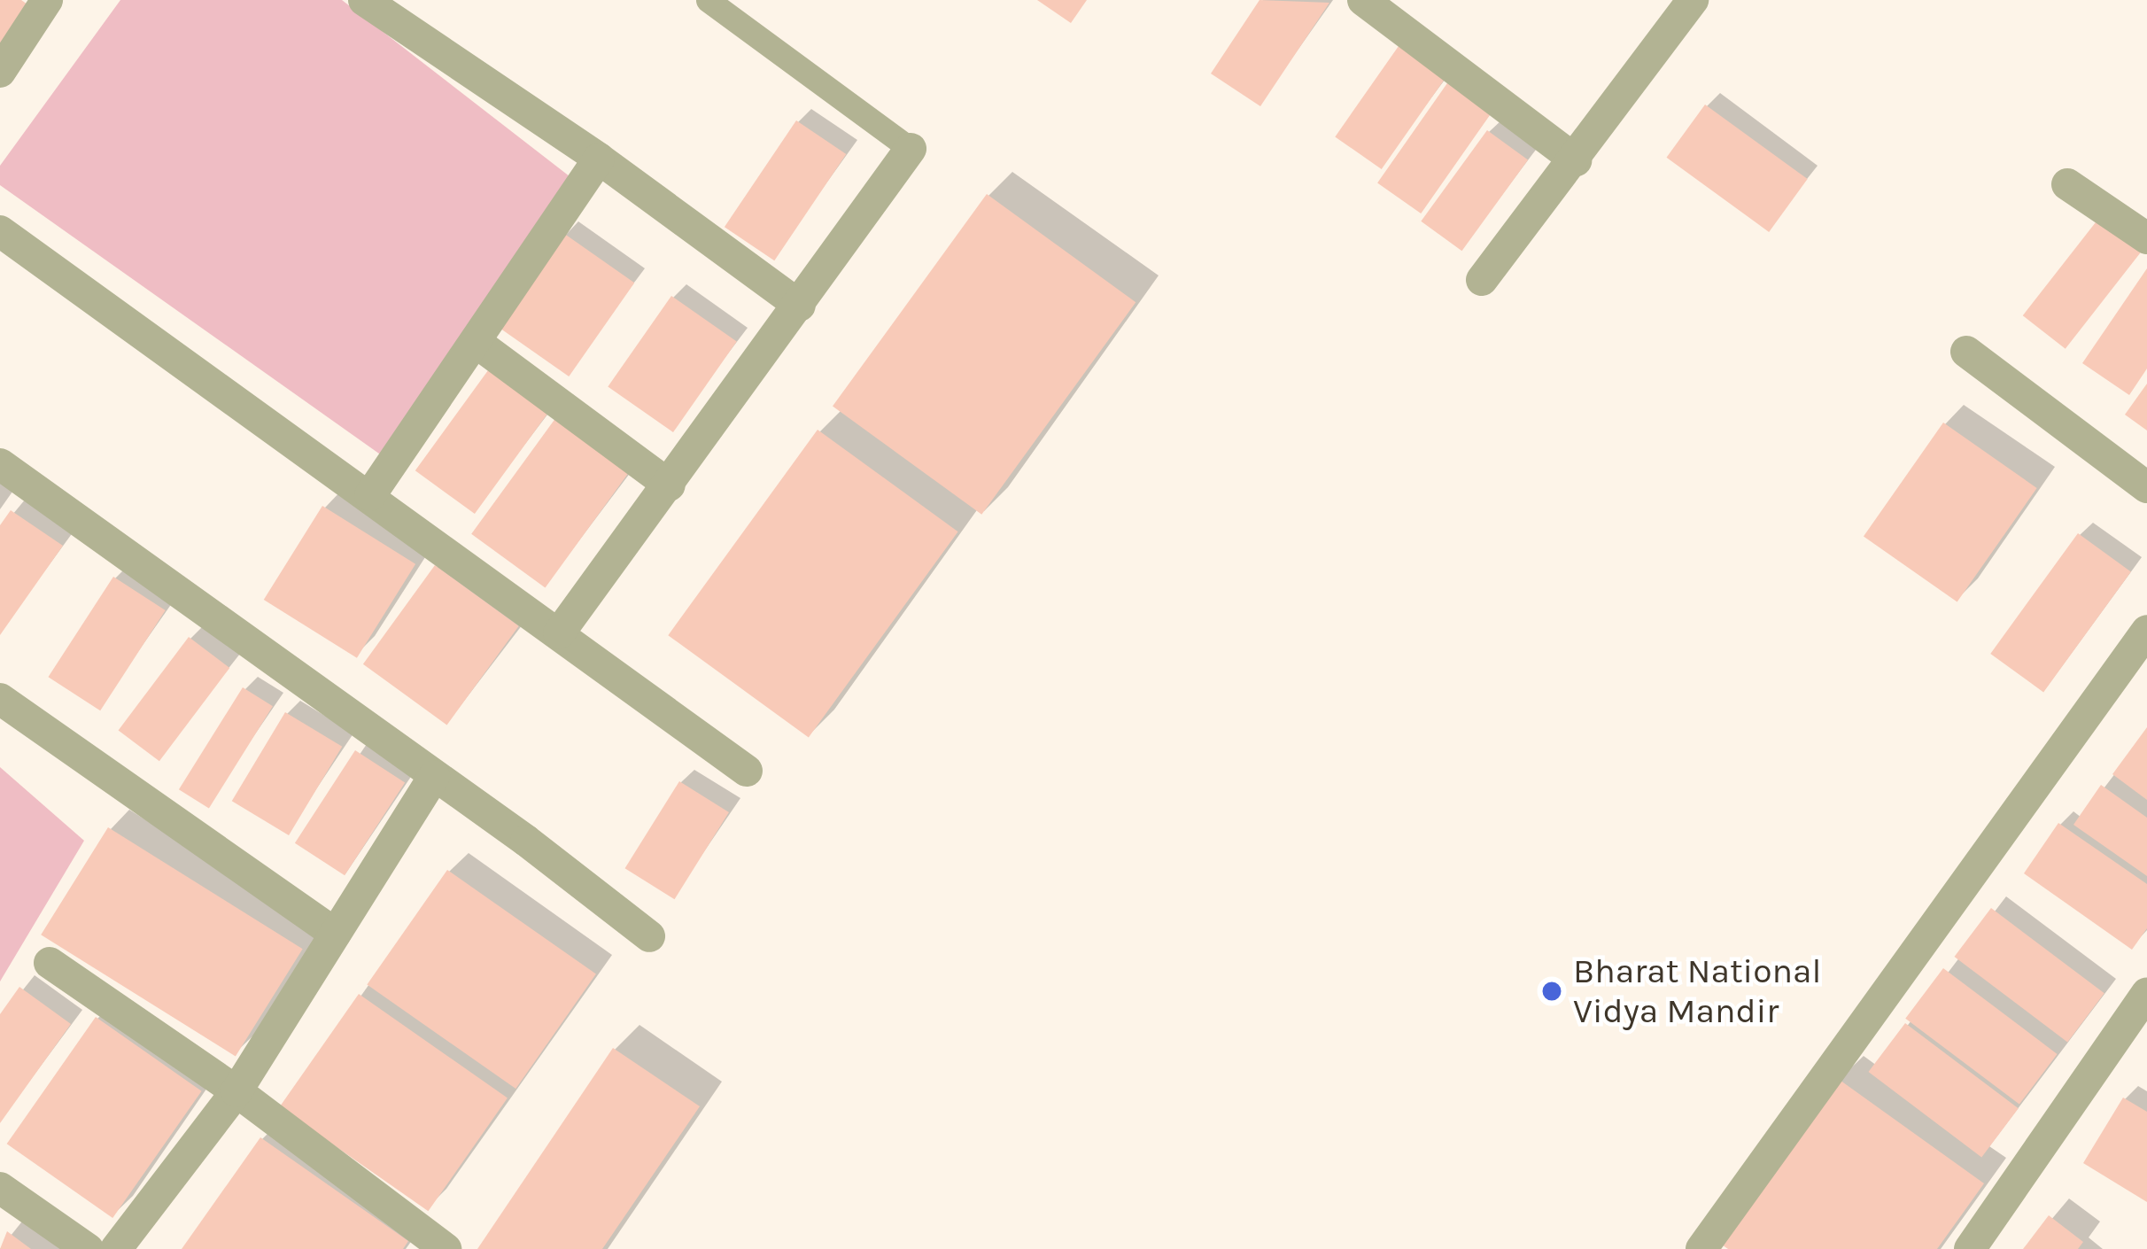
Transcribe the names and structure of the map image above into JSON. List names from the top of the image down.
{
  "places": ["Bharat National Vidya Mandir"]
}
